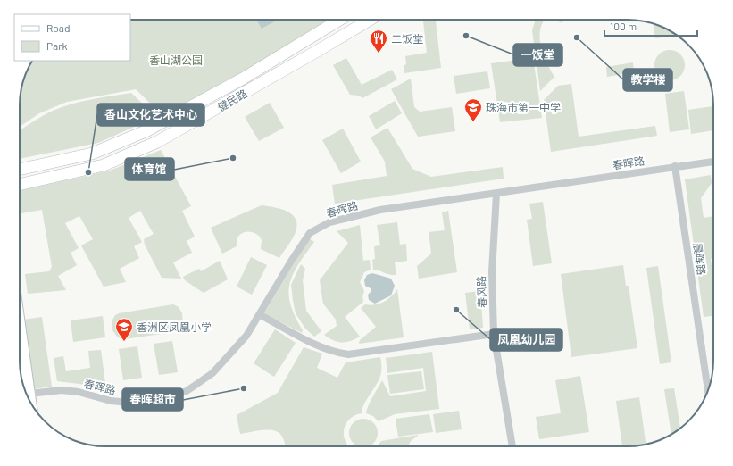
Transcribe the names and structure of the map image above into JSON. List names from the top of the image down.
{
  "streets": {
    "main road": ["健民路"],
    "street": ["春晖路", "晨晖路", "春风路"]
  },
  "crossings": [
    ["春晖路", "晨晖路"],
    ["春晖路", "春风路"]
  ],
  "parks": ["香山湖公园"],
  "places": {
    "other": [
      "一饭堂",
      "教学楼",
      "体育馆",
      "香山文化艺术中心",
      "凤凰幼儿园",
      "春晖超市"
    ],
    "restaurant": ["二饭堂"],
    "school or university": ["珠海市第一中学", "香洲区凤凰小学"]
  },
  "legend": ["Road", "Park"],
  "scale_bar": "100 m"
}
